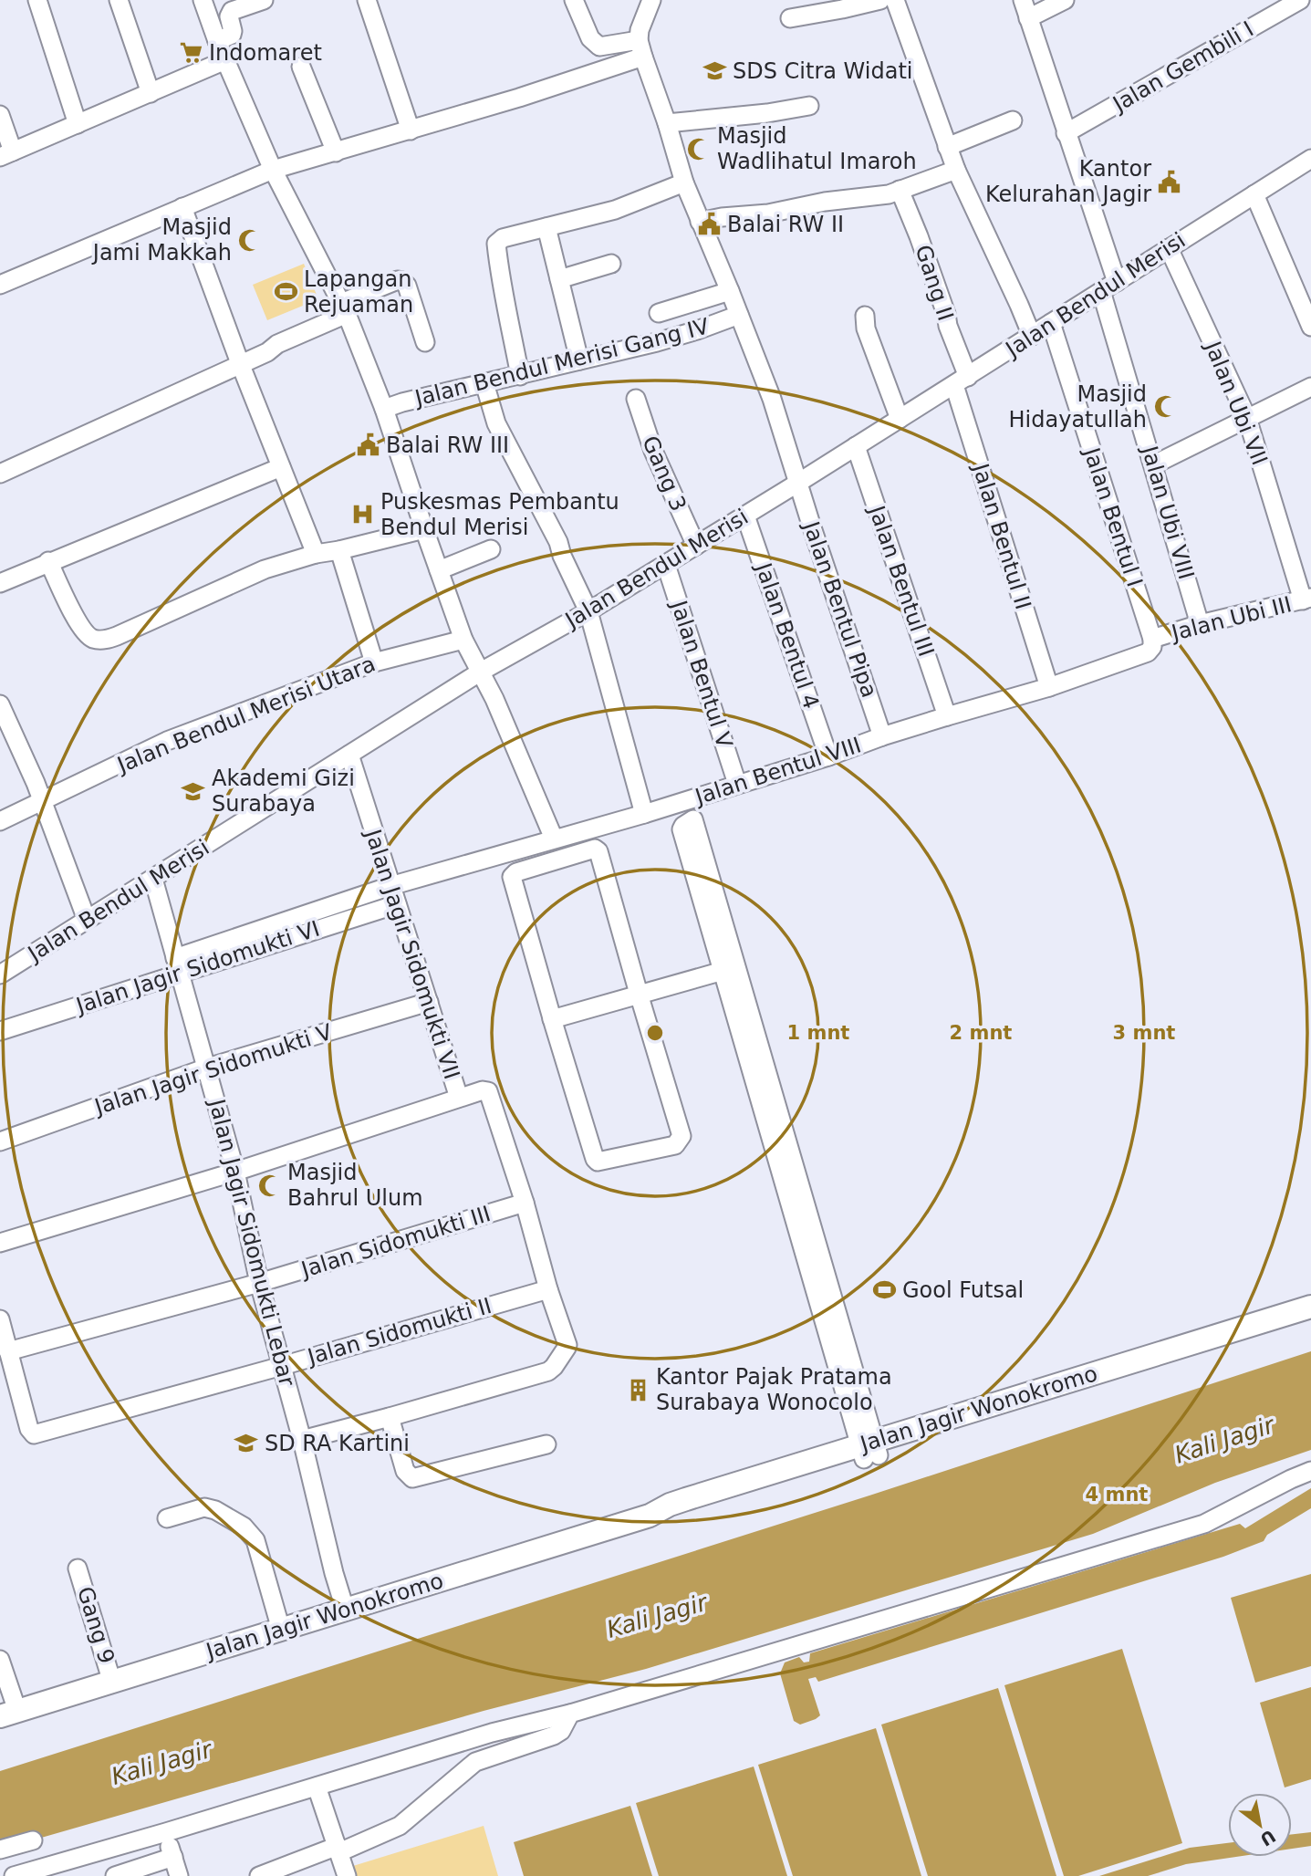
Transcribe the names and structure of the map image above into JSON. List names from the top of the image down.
{
  "streets": {
    "main road": ["Jalan Jagir Wonokromo"],
    "street": [
      "Jalan Gembili I",
      "Gang II",
      "Jalan Bendul Merisi",
      "Jalan Bendul Merisi Gang IV",
      "Jalan Ubi VII",
      "Gang 3",
      "Jalan Ubi VIII",
      "Jalan Bentul I",
      "Jalan Bentul II",
      "Jalan Bentul III",
      "Jalan Bentul Pipa",
      "Jalan Ubi III",
      "Jalan Bentul 4",
      "Jalan Bentul V",
      "Jalan Bendul Merisi Utara",
      "Jalan Bentul VIII",
      "Jalan Jagir Sidomukti VII",
      "Jalan Jagir Sidomukti VI",
      "Jalan Jagir Sidomukti V",
      "Jalan Sidomukti III",
      "Jalan Jagir Sidomukti Lebar",
      "Jalan Sidomukti II",
      "Gang 9"
    ]
  },
  "crossings": [
    ["Jalan Gembili I", "Jalan Ubi VIII"],
    ["Gang II", "Jalan Bendul Merisi"],
    ["Gang II", "Jalan Bentul II"],
    ["Jalan Bendul Merisi", "Jalan Ubi VII"],
    ["Jalan Bendul Merisi", "Gang 3"],
    ["Jalan Bendul Merisi", "Jalan Ubi VIII"],
    ["Jalan Bendul Merisi", "Jalan Bentul I"],
    ["Jalan Bendul Merisi", "Jalan Bentul II"],
    ["Jalan Bendul Merisi", "Jalan Bentul III"],
    ["Jalan Bendul Merisi", "Jalan Bentul Pipa"],
    ["Jalan Bendul Merisi", "Jalan Bentul 4"],
    ["Jalan Bendul Merisi", "Jalan Bentul V"],
    ["Jalan Bendul Merisi", "Jalan Jagir Sidomukti VII"],
    ["Jalan Bendul Merisi", "Jalan Jagir Sidomukti Lebar"],
    ["Jalan Bendul Merisi Gang IV", "Jalan Bentul Pipa"],
    ["Jalan Ubi VII", "Jalan Ubi III"],
    ["Jalan Ubi VIII", "Jalan Ubi III"],
    ["Jalan Bentul I", "Jalan Ubi III"],
    ["Jalan Bentul I", "Jalan Bentul VIII"],
    ["Jalan Bentul II", "Jalan Bentul VIII"],
    ["Jalan Bentul III", "Jalan Bentul VIII"],
    ["Jalan Bentul Pipa", "Jalan Bentul VIII"],
    ["Jalan Ubi III", "Jalan Bentul VIII"],
    ["Jalan Bentul 4", "Jalan Bentul VIII"],
    ["Jalan Bentul V", "Jalan Bentul VIII"],
    ["Jalan Bentul VIII", "Jalan Jagir Sidomukti VII"],
    ["Jalan Bentul VIII", "Jalan Jagir Sidomukti VI"],
    ["Jalan Jagir Sidomukti VII", "Jalan Jagir Sidomukti VI"],
    ["Jalan Jagir Sidomukti VII", "Jalan Jagir Sidomukti V"],
    ["Jalan Jagir Sidomukti VII", "Jalan Sidomukti III"],
    ["Jalan Jagir Sidomukti VII", "Jalan Sidomukti II"],
    ["Jalan Jagir Sidomukti VI", "Jalan Jagir Sidomukti Lebar"],
    ["Jalan Jagir Sidomukti V", "Jalan Jagir Sidomukti Lebar"],
    ["Jalan Sidomukti III", "Jalan Jagir Sidomukti Lebar"],
    ["Jalan Sidomukti III", "Jalan Sidomukti II"],
    ["Jalan Jagir Sidomukti Lebar", "Jalan Sidomukti II"],
    ["Jalan Jagir Sidomukti Lebar", "Jalan Jagir Wonokromo"],
    ["Jalan Jagir Wonokromo", "Gang 9"]
  ],
  "water": ["Kali Jagir"],
  "places": {
    "supermarket": ["Indomaret"],
    "school or university": ["SDS Citra Widati", "Akademi Gizi Surabaya", "SD RA Kartini"],
    "mosque": [
      "Masjid Wadlihatul Imaroh",
      "Masjid Jami Makkah",
      "Masjid Hidayatullah",
      "Masjid Bahrul Ulum"
    ],
    "public building": ["Kantor Kelurahan Jagir", "Balai RW II", "Balai RW III"],
    "sports": ["Lapangan Rejuaman", "Gool Futsal"],
    "hospital": ["Puskesmas Pembantu Bendul Merisi"],
    "building": ["Kantor Pajak Pratama Surabaya Wonocolo"]
  },
  "north": "bottom right",
  "rings": [
    "1 mnt",
    "2 mnt",
    "3 mnt",
    "4 mnt"
  ]
}
